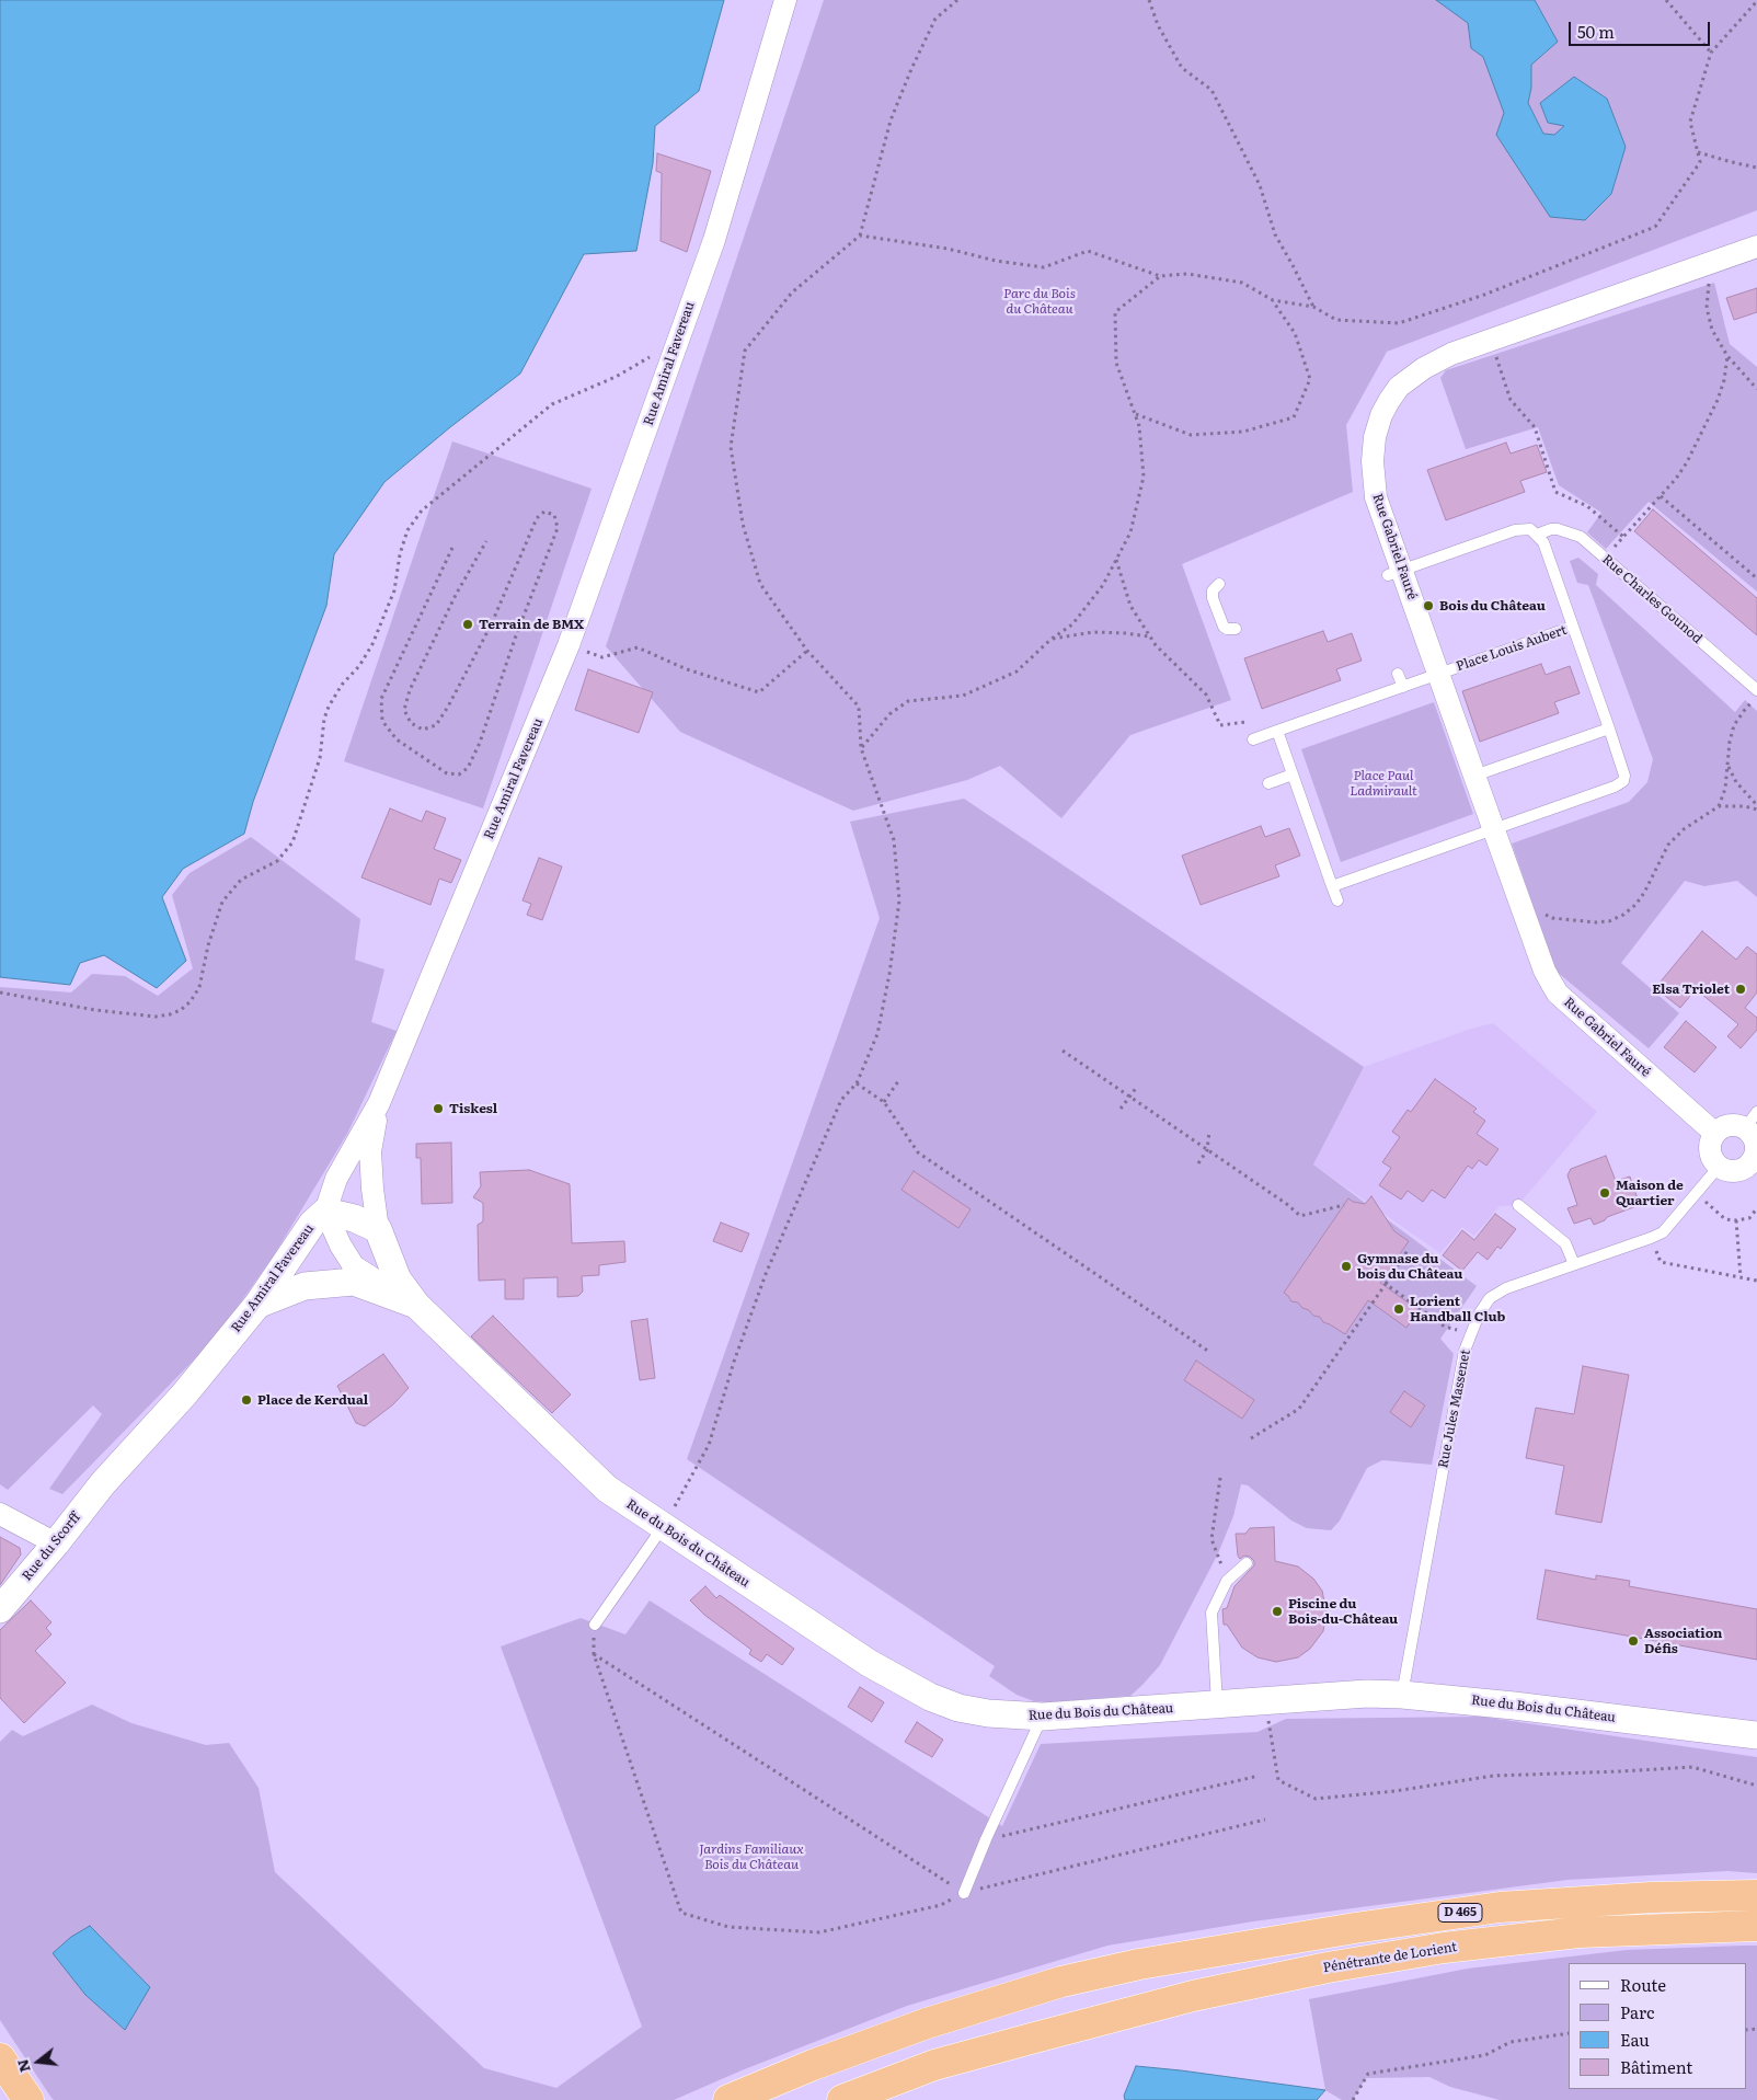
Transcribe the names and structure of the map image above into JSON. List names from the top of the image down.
{
  "streets": {
    "highway": ["D 465", "Pénétrante de Lorient"],
    "street": [
      "Rue Amiral Favereau",
      "Rue Gabriel Fauré",
      "Rue du Bois du Château",
      "Rue du Scorff"
    ],
    "lane": ["Rue Charles Gounod", "Place Louis Aubert", "Rue Jules Massenet"]
  },
  "crossings": [
    ["Rue Amiral Favereau", "Rue du Bois du Château"],
    ["Rue Amiral Favereau", "Rue du Scorff"],
    ["Rue Gabriel Fauré", "Place Louis Aubert"],
    ["Rue Gabriel Fauré", "Rue Jules Massenet"],
    ["Rue Charles Gounod", "Place Louis Aubert"],
    ["Rue Jules Massenet", "Rue du Bois du Château"]
  ],
  "parks": ["Parc du Bois du Château", "Place Paul Ladmirault", "Jardins Familiaux Bois du Château"],
  "places": [
    "Bois du Château",
    "Terrain de BMX",
    "Elsa Triolet",
    "Tiskesl",
    "Maison de Quartier",
    "Gymnase du bois du Château",
    "Lorient Handball Club",
    "Place de Kerdual",
    "Piscine du Bois-du-Château",
    "Association Défis"
  ],
  "legend": [
    "Route",
    "Parc",
    "Eau",
    "Bâtiment"
  ],
  "scale_bar": "50 m",
  "north": "left"
}
